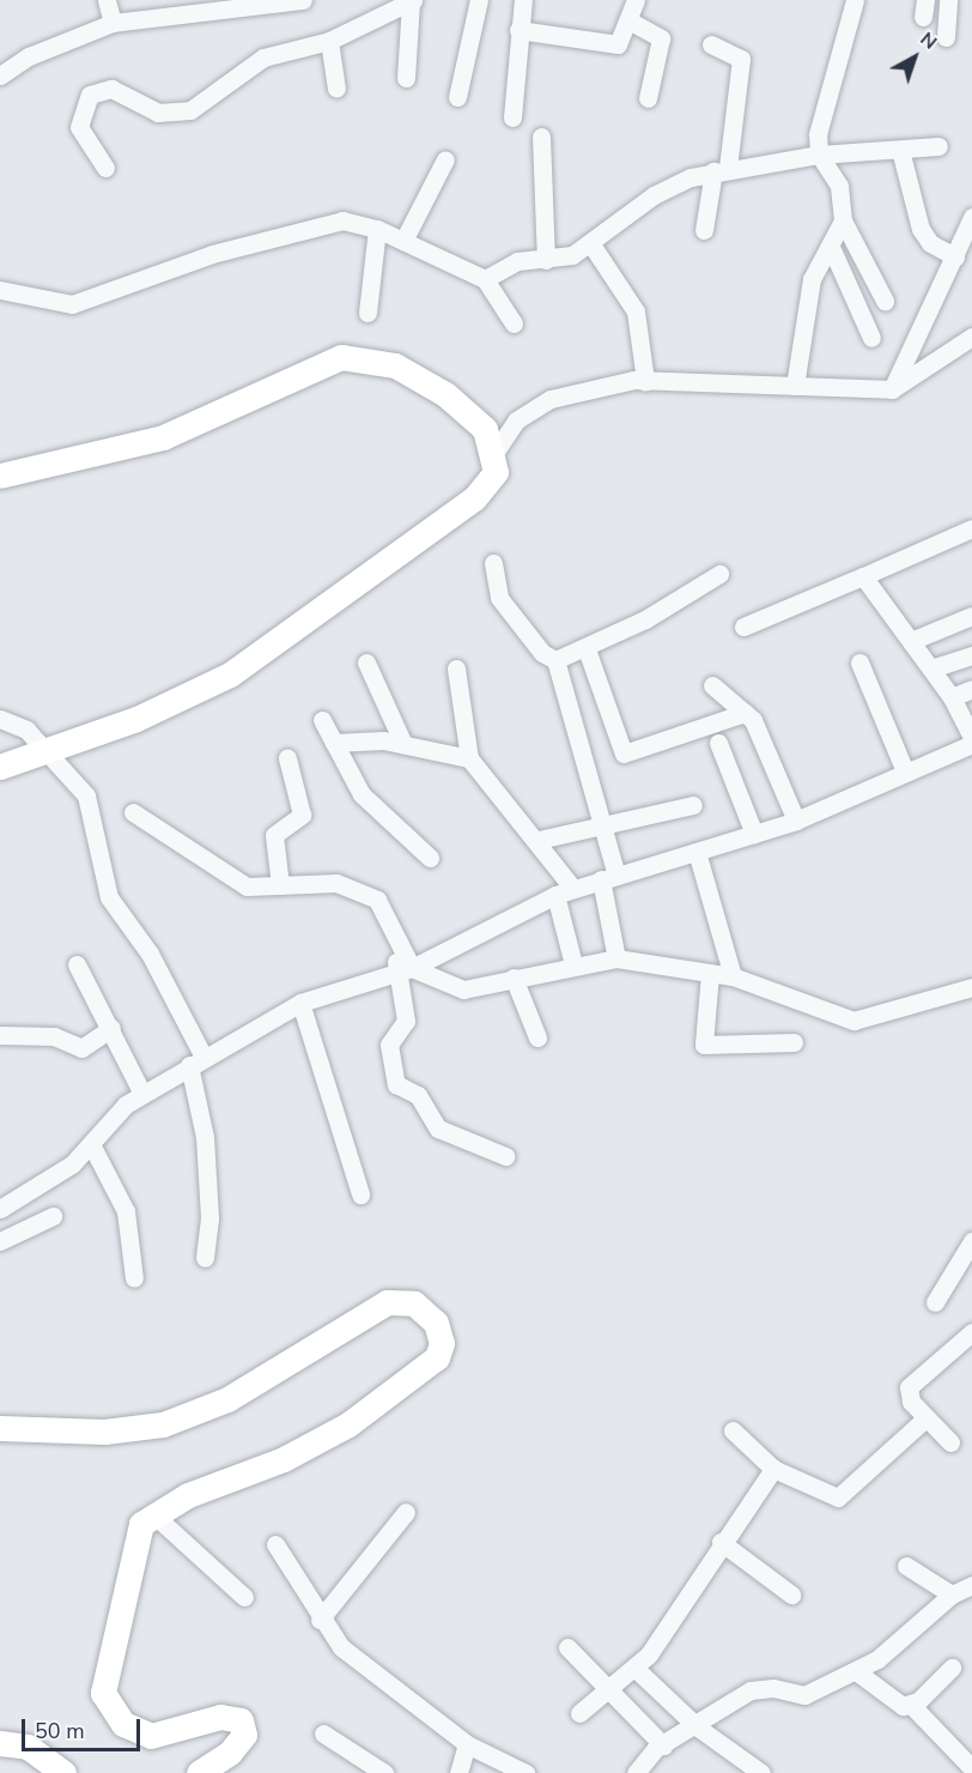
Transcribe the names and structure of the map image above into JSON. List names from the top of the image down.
{
  "scale_bar": "50 m",
  "north": "top right"
}
